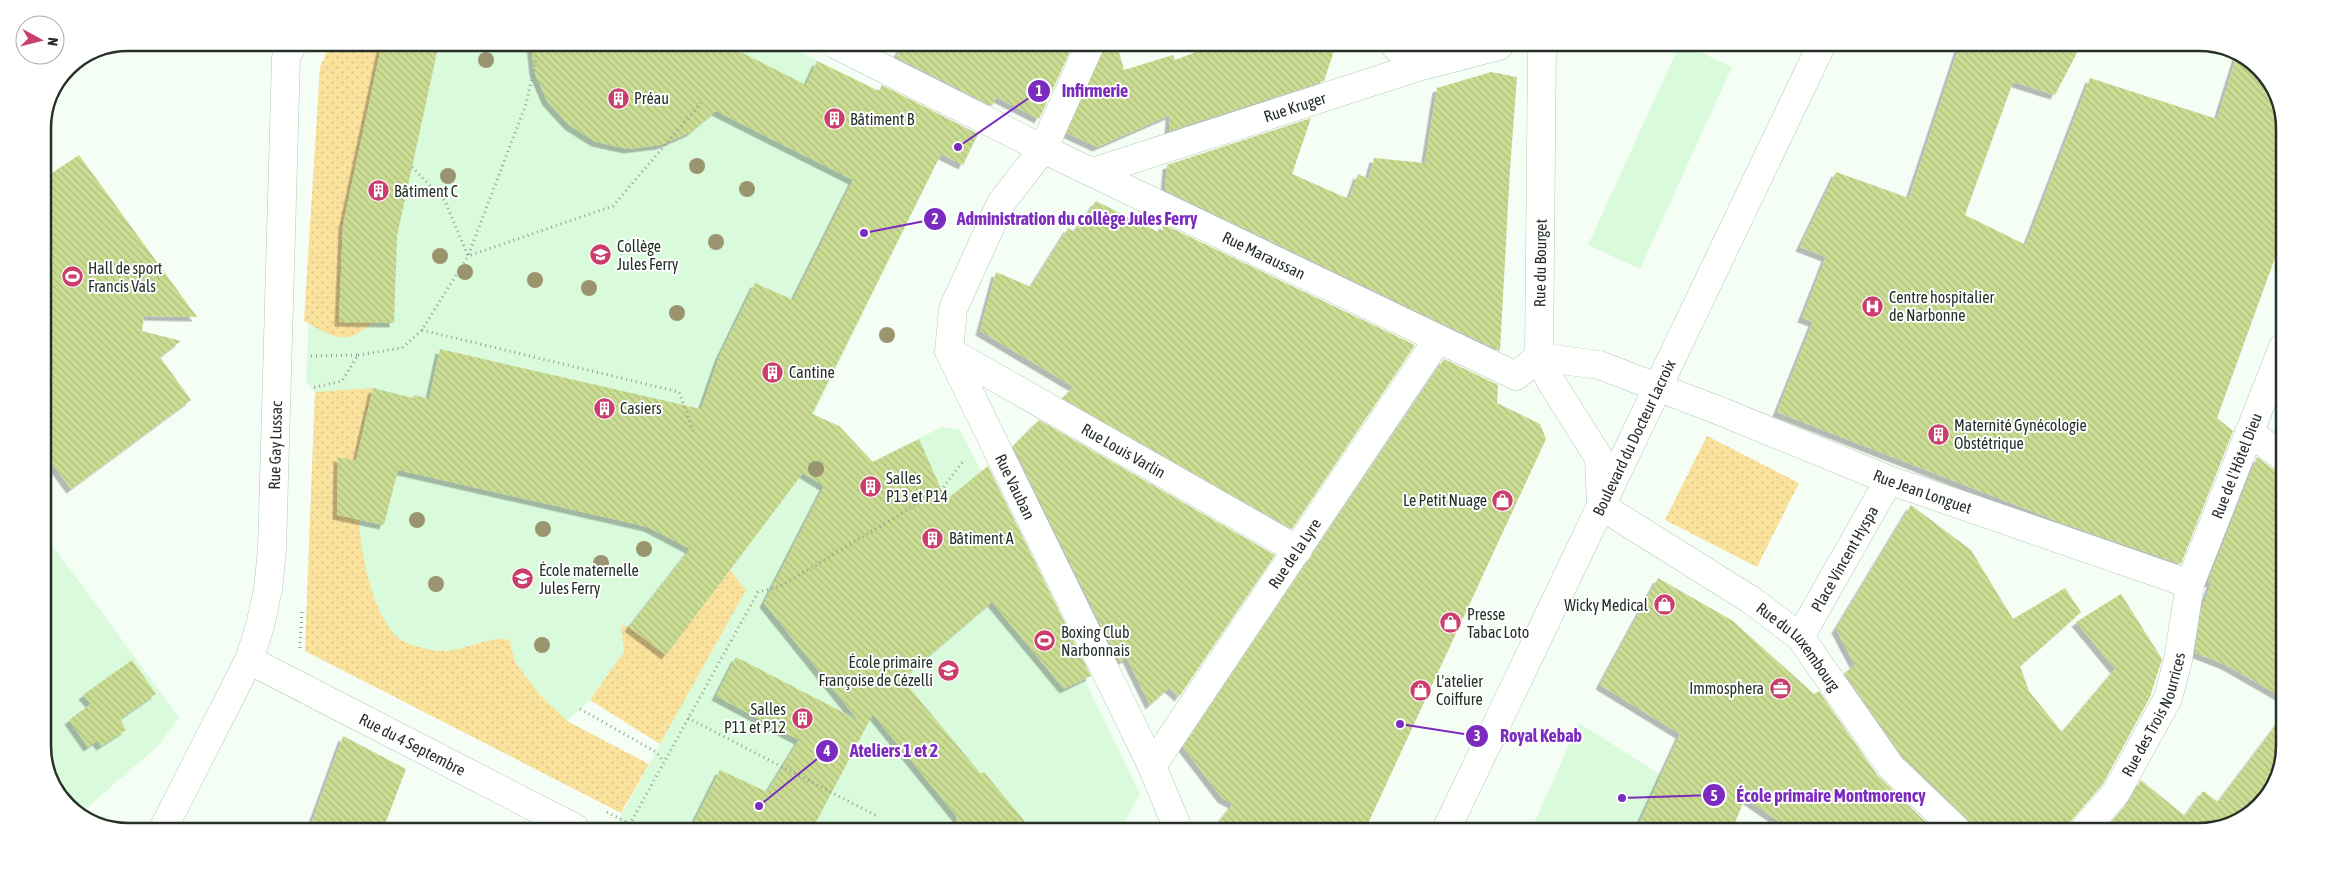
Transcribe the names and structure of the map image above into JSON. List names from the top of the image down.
{
  "streets": {
    "street": [
      "Rue Kruger",
      "Rue Maraussan",
      "Rue du Bourget",
      "Boulevard du Docteur Lacroix",
      "Rue Gay Lussac",
      "Rue Louis Varlin",
      "Rue de l'Hôtel Dieu",
      "Rue Vauban",
      "Rue Jean Longuet",
      "Rue de la Lyre",
      "Place Vincent Hyspa",
      "Rue du Luxembourg",
      "Rue des Trois Nourrices",
      "Rue du 4 Septembre"
    ]
  },
  "crossings": [
    ["Rue Kruger", "Rue Maraussan"],
    ["Rue Maraussan", "Rue du Bourget"],
    ["Rue Maraussan", "Rue de la Lyre"],
    ["Boulevard du Docteur Lacroix", "Rue Jean Longuet"],
    ["Boulevard du Docteur Lacroix", "Rue du Luxembourg"],
    ["Rue Gay Lussac", "Rue du 4 Septembre"],
    ["Rue Louis Varlin", "Rue Vauban"],
    ["Rue Louis Varlin", "Rue de la Lyre"],
    ["Rue de l'Hôtel Dieu", "Rue Jean Longuet"],
    ["Rue de l'Hôtel Dieu", "Rue des Trois Nourrices"],
    ["Rue Vauban", "Rue de la Lyre"],
    ["Rue Jean Longuet", "Place Vincent Hyspa"],
    ["Rue Jean Longuet", "Rue des Trois Nourrices"],
    ["Place Vincent Hyspa", "Rue du Luxembourg"]
  ],
  "places": {
    "building": [
      "Préau",
      "Bâtiment B",
      "Bâtiment C",
      "Cantine",
      "Casiers",
      "Maternité Gynécologie Obstétrique",
      "Salles P13 et P14",
      "Bâtiment A",
      "Salles P11 et P12"
    ],
    "other": [
      "Infirmerie",
      "Administration du collège Jules Ferry",
      "Royal Kebab",
      "École primaire Montmorency",
      "Ateliers 1 et 2"
    ],
    "school or university": ["Collège Jules Ferry", "École maternelle Jules Ferry", "École primaire Françoise de Cézelli"],
    "sports": ["Hall de sport Francis Vals", "Boxing Club Narbonnais"],
    "hospital": ["Centre hospitalier de Narbonne"],
    "shop": [
      "Le Petit Nuage",
      "Wicky Medical",
      "Presse Tabac Loto",
      "L'atelier Coiffure"
    ],
    "office": ["Immosphera"]
  },
  "north": "right"
}
